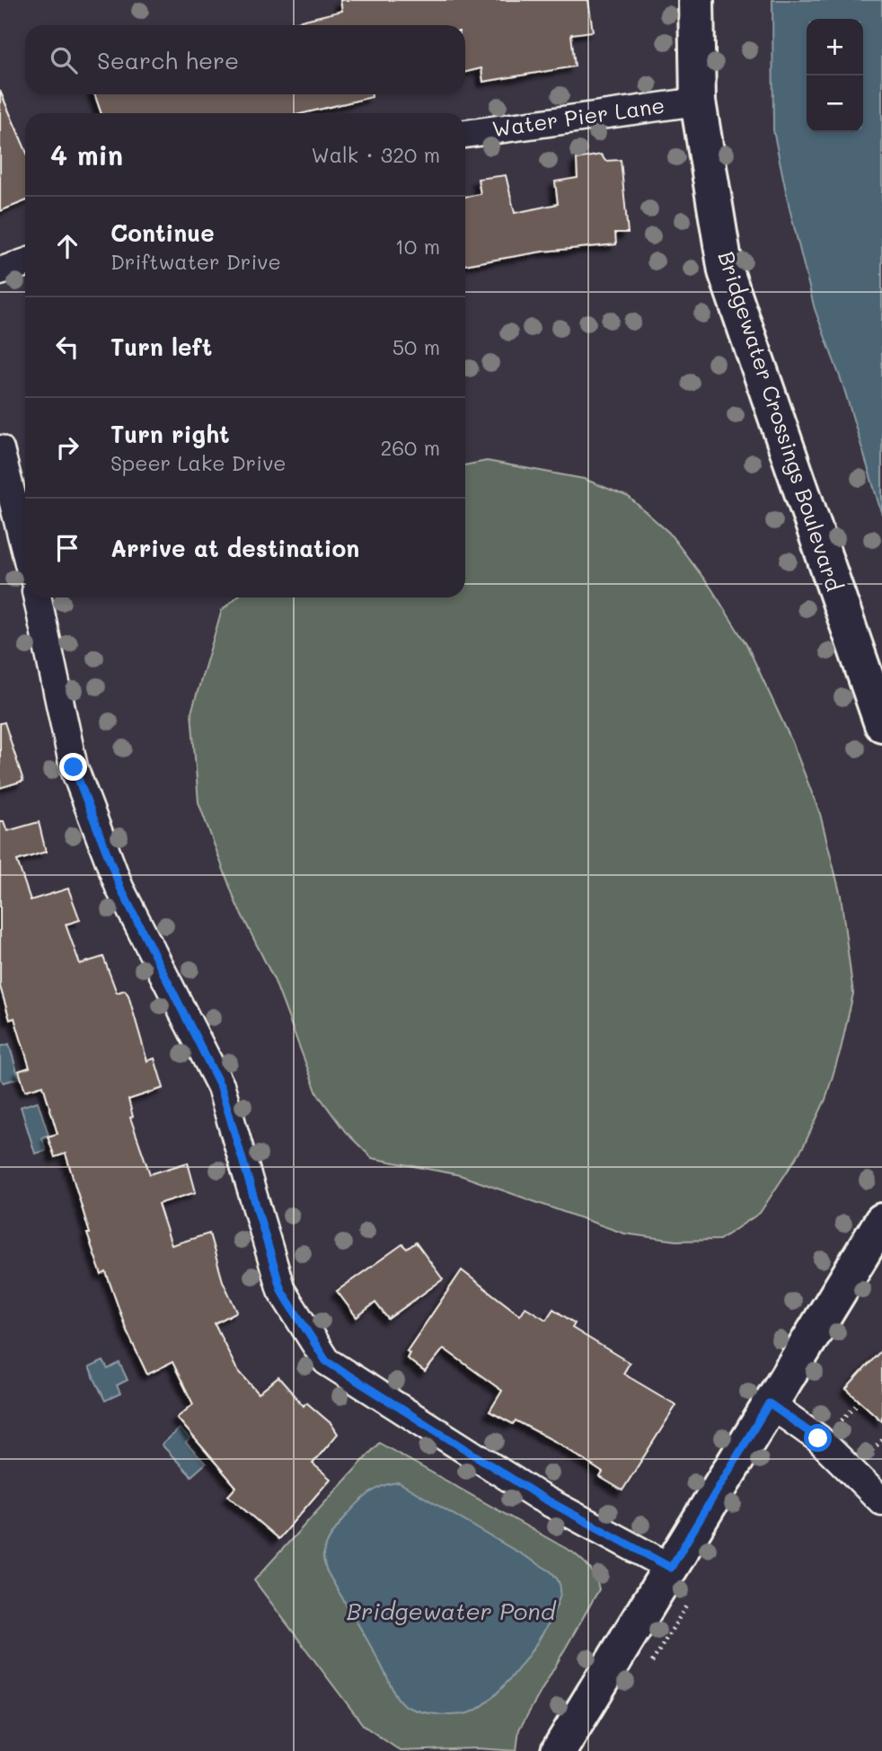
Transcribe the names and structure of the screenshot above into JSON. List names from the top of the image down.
{
  "streets": {
    "street": ["Water Pier Lane", "Bridgewater Crossings Boulevard"]
  },
  "crossings": [
    ["Water Pier Lane", "Bridgewater Crossings Boulevard"]
  ],
  "water": ["Bridgewater Pond"],
  "page": {
    "map_buttons": ["+", "−"],
    "search": "Search here",
    "heading": ["4 min", "Walk · 320 m"],
    "list": [
      ["Continue", "Driftwater Drive", "10 m"],
      ["Turn left", "50 m"],
      ["Turn right", "Speer Lake Drive", "260 m"],
      "Arrive at destination"
    ]
  }
}
